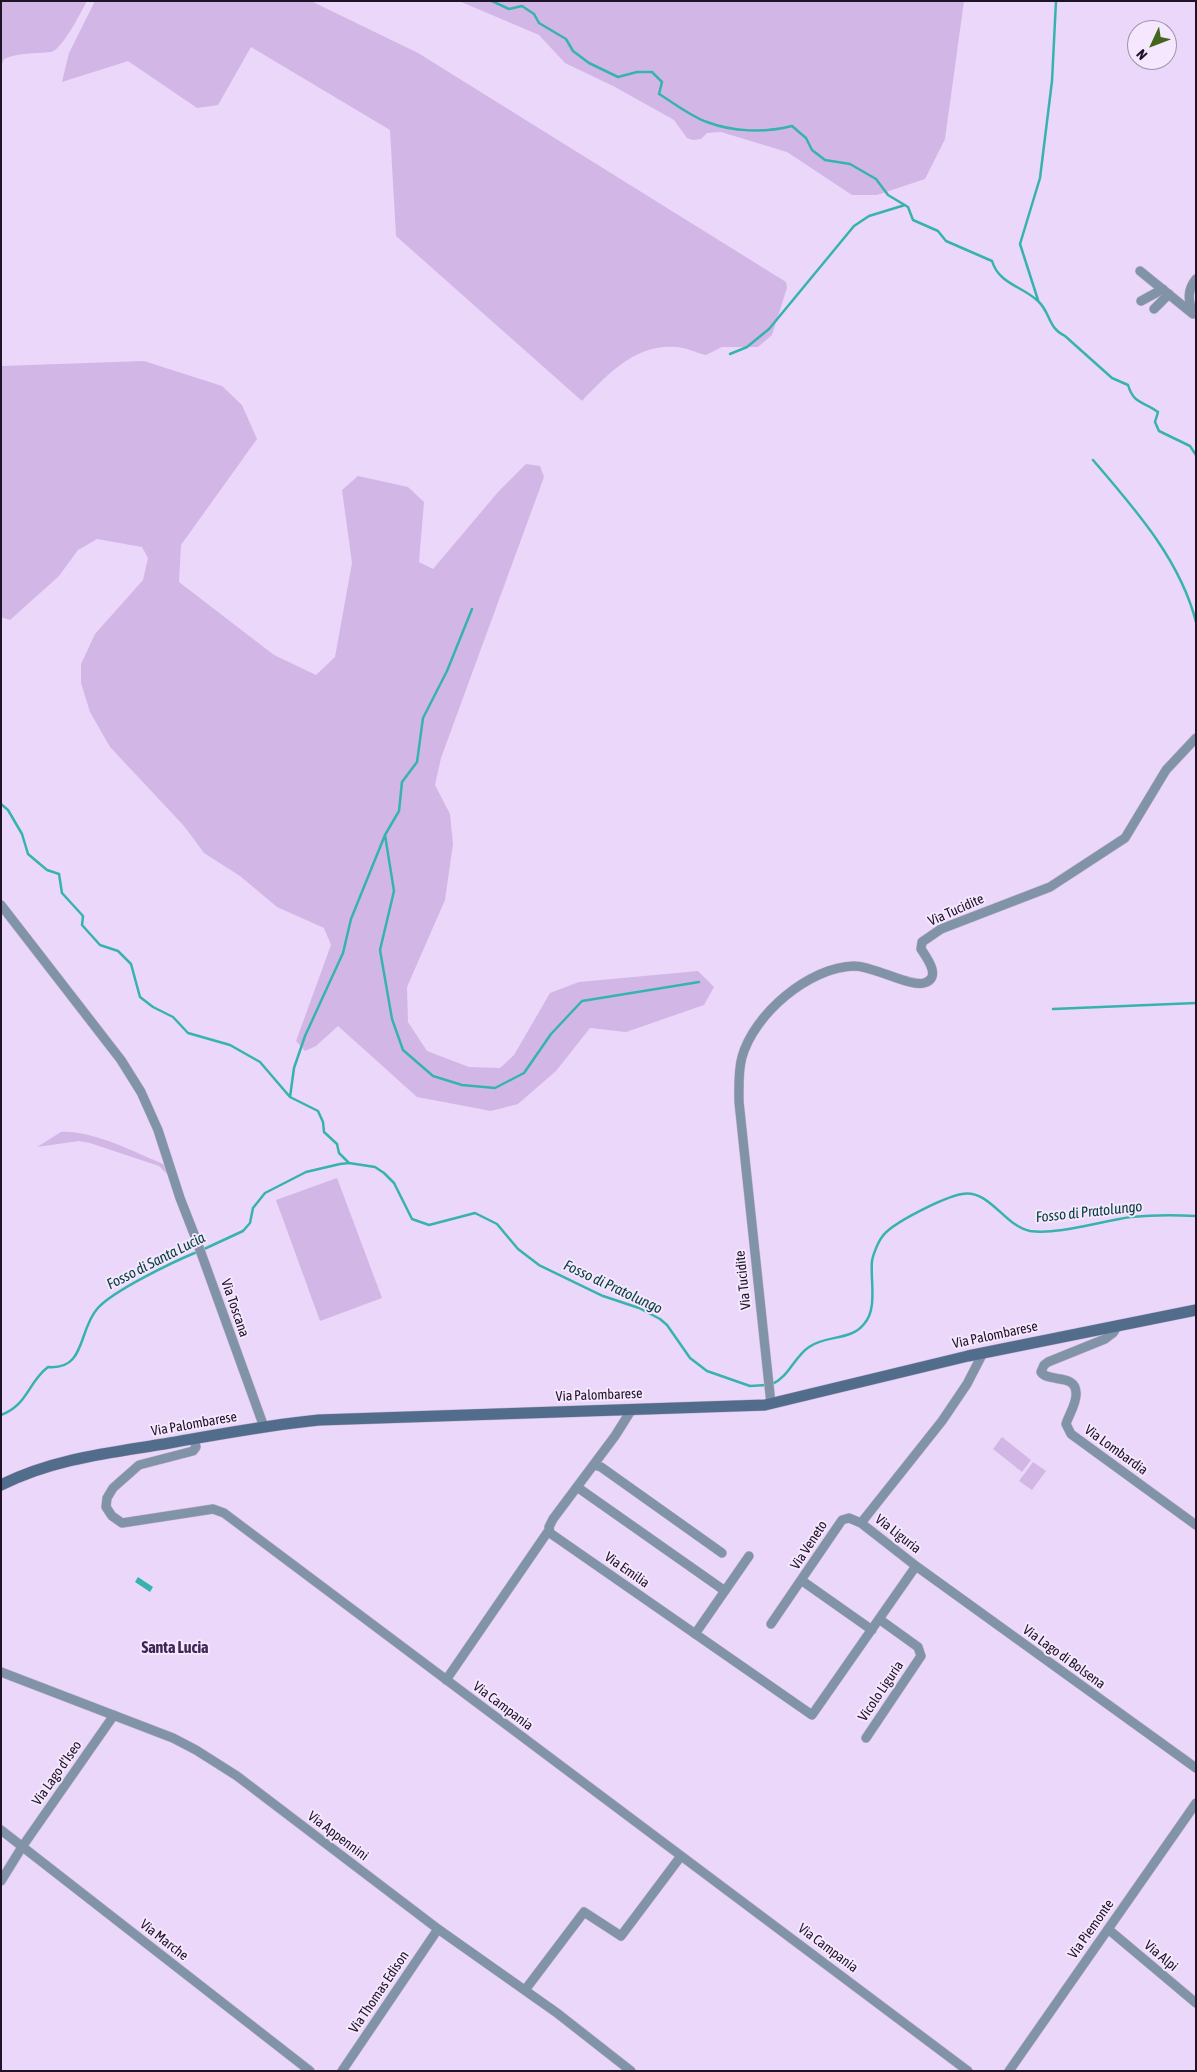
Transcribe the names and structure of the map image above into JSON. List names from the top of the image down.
{
  "streets": {
    "main road": ["Via Palombarese"],
    "street": [
      "Via Tucidite",
      "Via Toscana",
      "Via Lombardia",
      "Via Liguria",
      "Via Veneto",
      "Via Emilia",
      "Via Lago di Bolsena",
      "Vicolo Liguria",
      "Via Campania",
      "Via Lago d'Iseo",
      "Via Appennini",
      "Via Piemonte",
      "Via Marche",
      "Via Alpi",
      "Via Thomas Edison"
    ]
  },
  "crossings": [
    ["Via Tucidite", "Via Palombarese"],
    ["Via Toscana", "Via Palombarese"],
    ["Via Palombarese", "Via Lombardia"],
    ["Via Palombarese", "Via Liguria"],
    ["Via Palombarese", "Via Campania"],
    ["Via Liguria", "Via Veneto"],
    ["Via Liguria", "Via Emilia"],
    ["Via Liguria", "Via Lago di Bolsena"],
    ["Via Liguria", "Vicolo Liguria"],
    ["Via Lago d'Iseo", "Via Appennini"],
    ["Via Lago d'Iseo", "Via Marche"],
    ["Via Appennini", "Via Thomas Edison"],
    ["Via Piemonte", "Via Alpi"]
  ],
  "districts": ["Santa Lucia"],
  "water": ["Fosso di Pratolungo", "Fosso di Santa Lucia"],
  "north": "bottom left"
}
